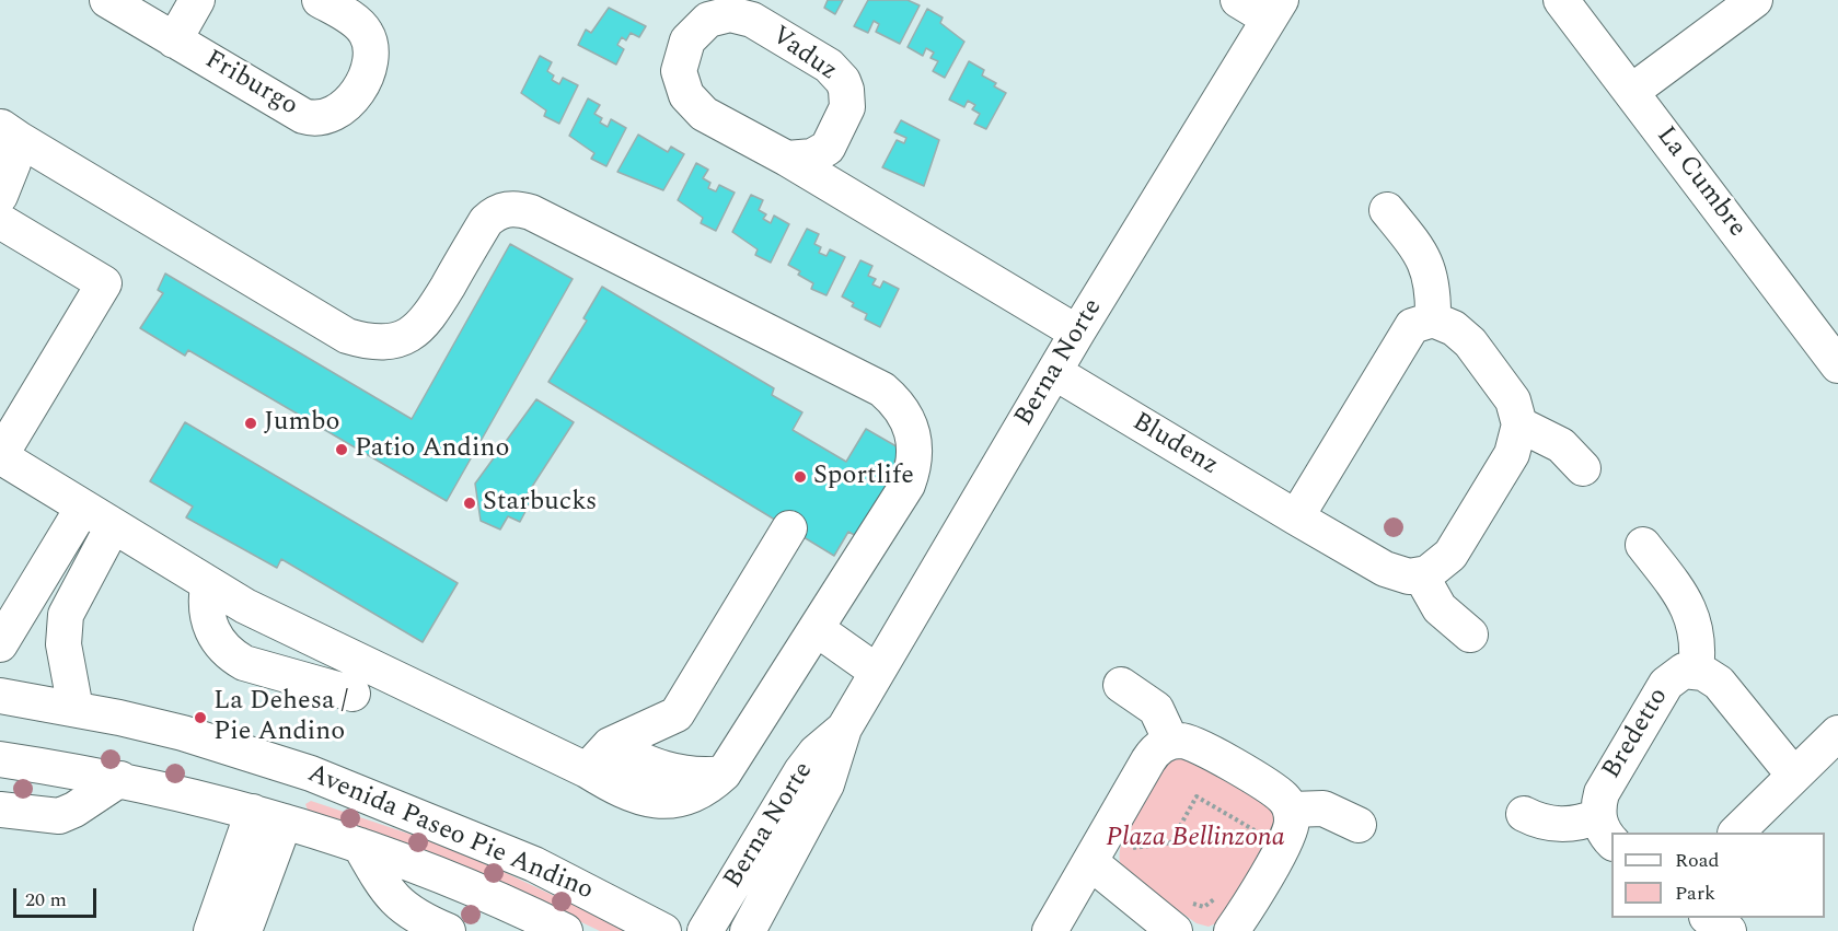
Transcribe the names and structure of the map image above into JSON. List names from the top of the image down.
{
  "streets": {
    "street": [
      "Vaduz",
      "Friburgo",
      "La Cumbre",
      "Berna Norte",
      "Bludenz",
      "Bredetto",
      "Avenida Paseo Pie Andino"
    ]
  },
  "crossings": [
    ["Vaduz", "Berna Norte"],
    ["Berna Norte", "Bludenz"]
  ],
  "parks": ["Plaza Bellinzona"],
  "places": [
    "Jumbo",
    "Patio Andino",
    "Sportlife",
    "Starbucks",
    "La Dehesa / Pie Andino"
  ],
  "legend": ["Road", "Park"],
  "scale_bar": "20 m"
}
